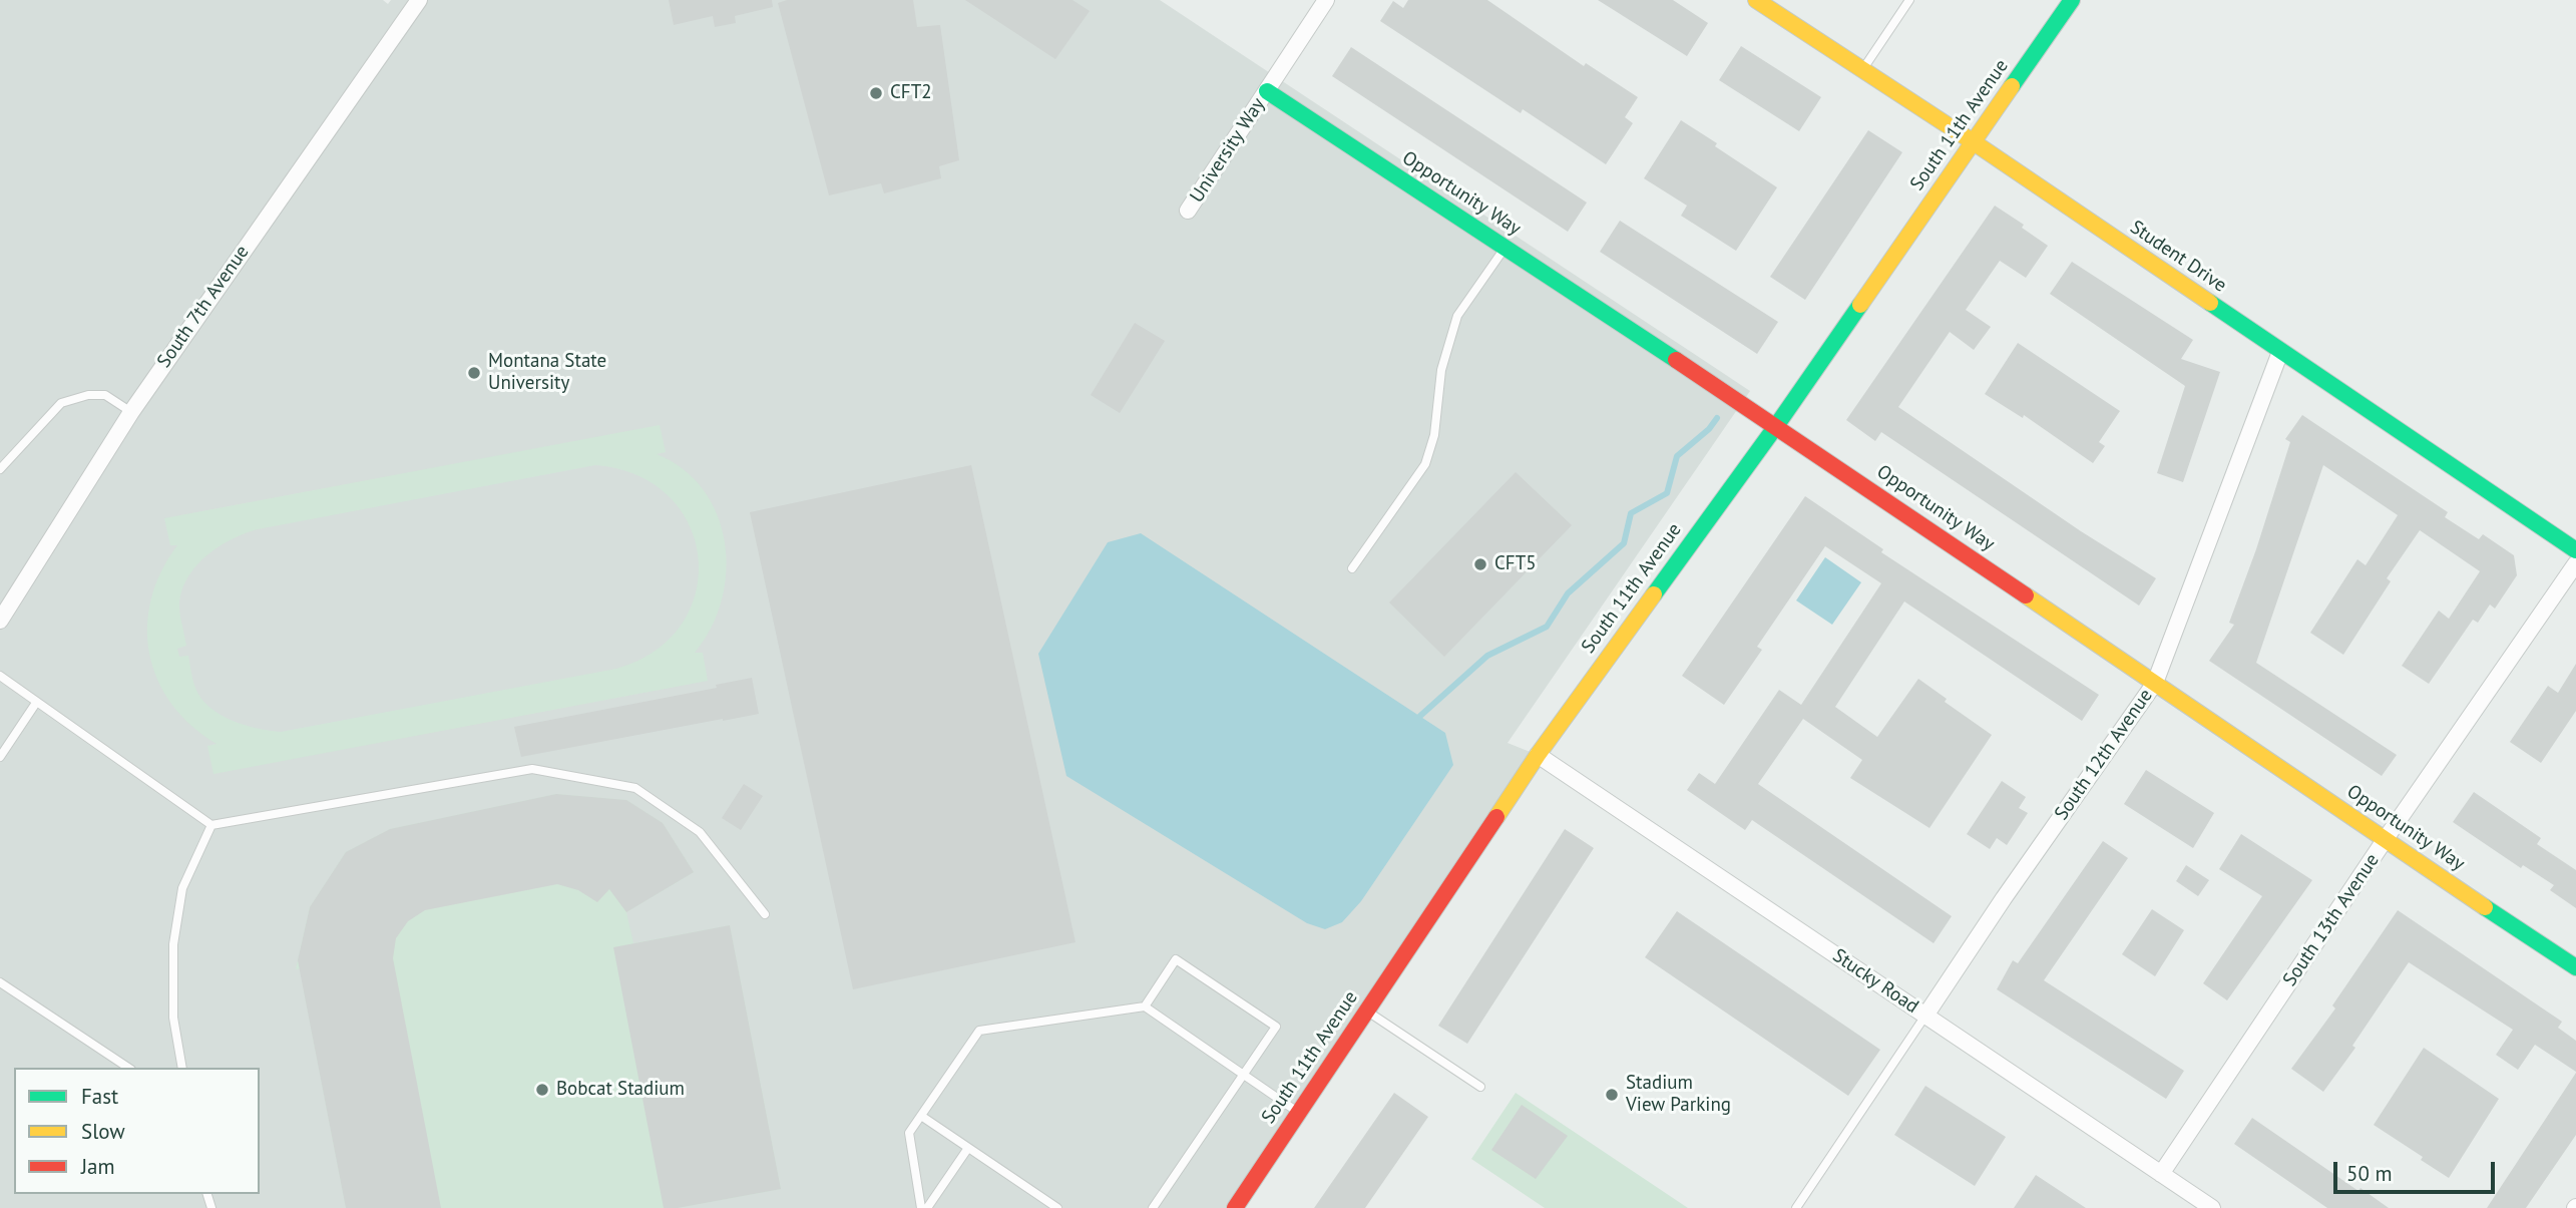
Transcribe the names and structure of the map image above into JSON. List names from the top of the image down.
{
  "streets": {
    "street": [
      "South 11th Avenue",
      "University Way",
      "Opportunity Way",
      "Student Drive",
      "South 7th Avenue",
      "South 12th Avenue",
      "South 13th Avenue",
      "Stucky Road"
    ]
  },
  "crossings": [
    ["South 11th Avenue", "Opportunity Way"],
    ["South 11th Avenue", "Student Drive"],
    ["South 11th Avenue", "Stucky Road"],
    ["University Way", "Opportunity Way"],
    ["Opportunity Way", "South 12th Avenue"],
    ["Opportunity Way", "South 13th Avenue"],
    ["Student Drive", "South 12th Avenue"],
    ["South 12th Avenue", "Stucky Road"],
    ["South 13th Avenue", "Stucky Road"]
  ],
  "places": [
    "CFT2",
    "Montana State University",
    "CFT5",
    "Bobcat Stadium",
    "Stadium View Parking"
  ],
  "legend": ["Fast", "Slow", "Jam"],
  "scale_bar": "50 m"
}
